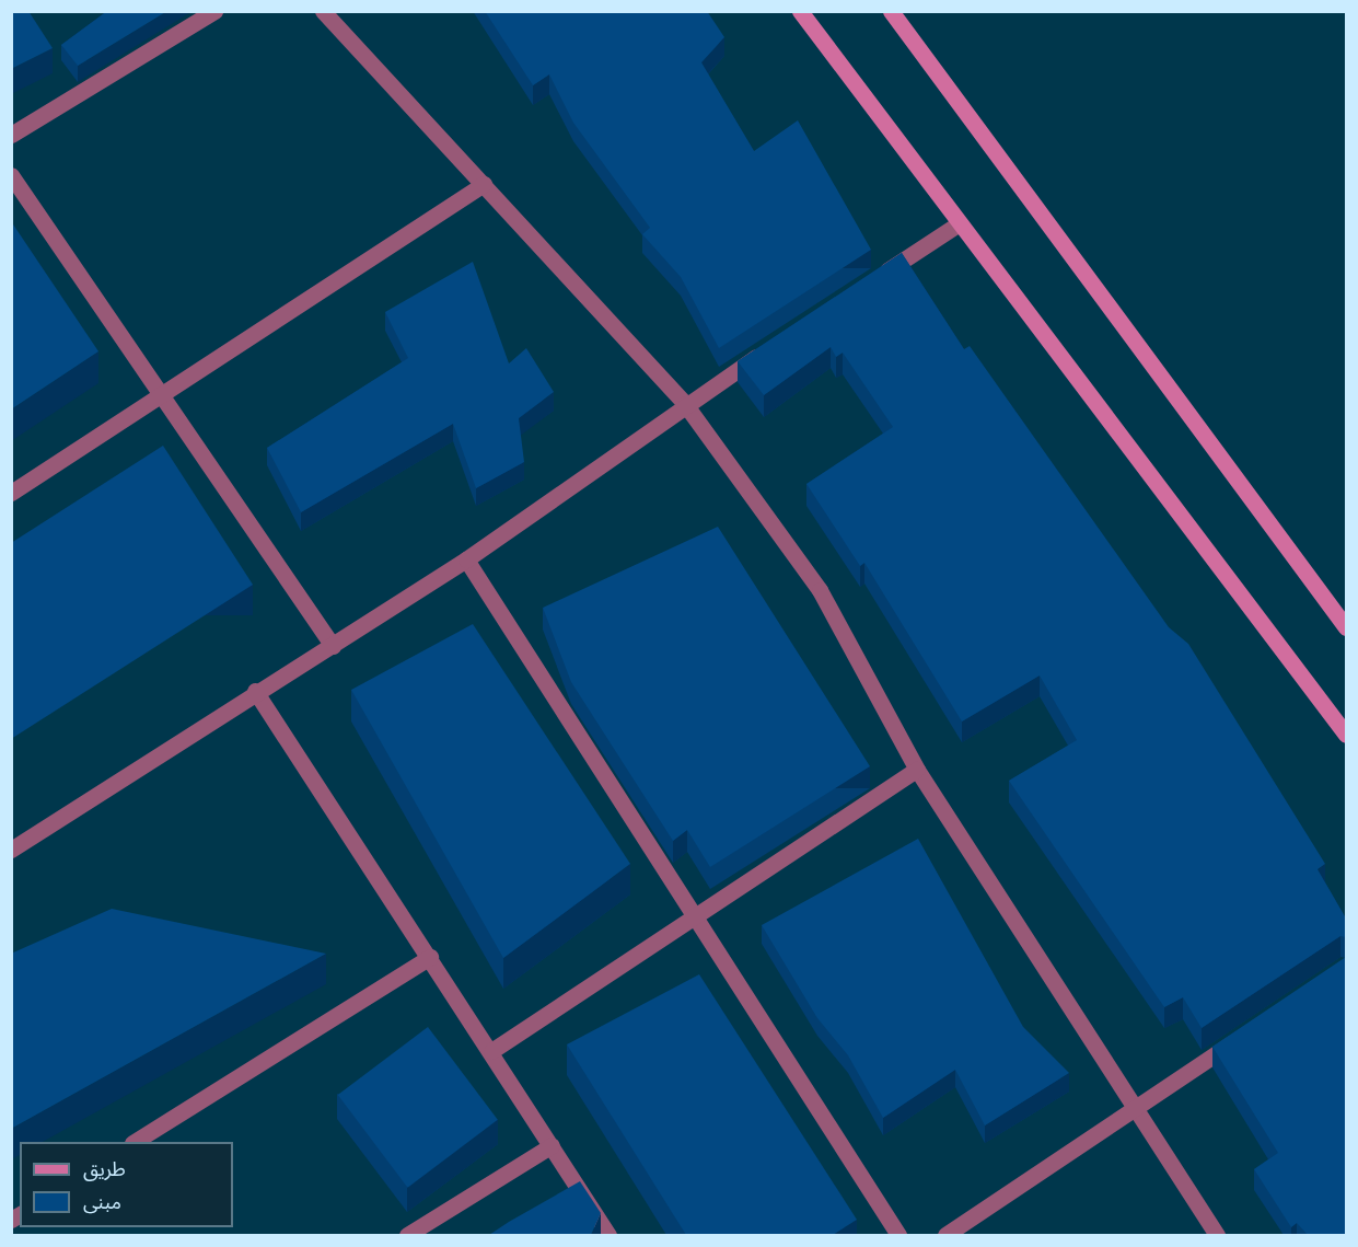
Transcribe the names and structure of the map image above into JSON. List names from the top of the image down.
{
  "legend": ["طريق", "مبنى"]
}
